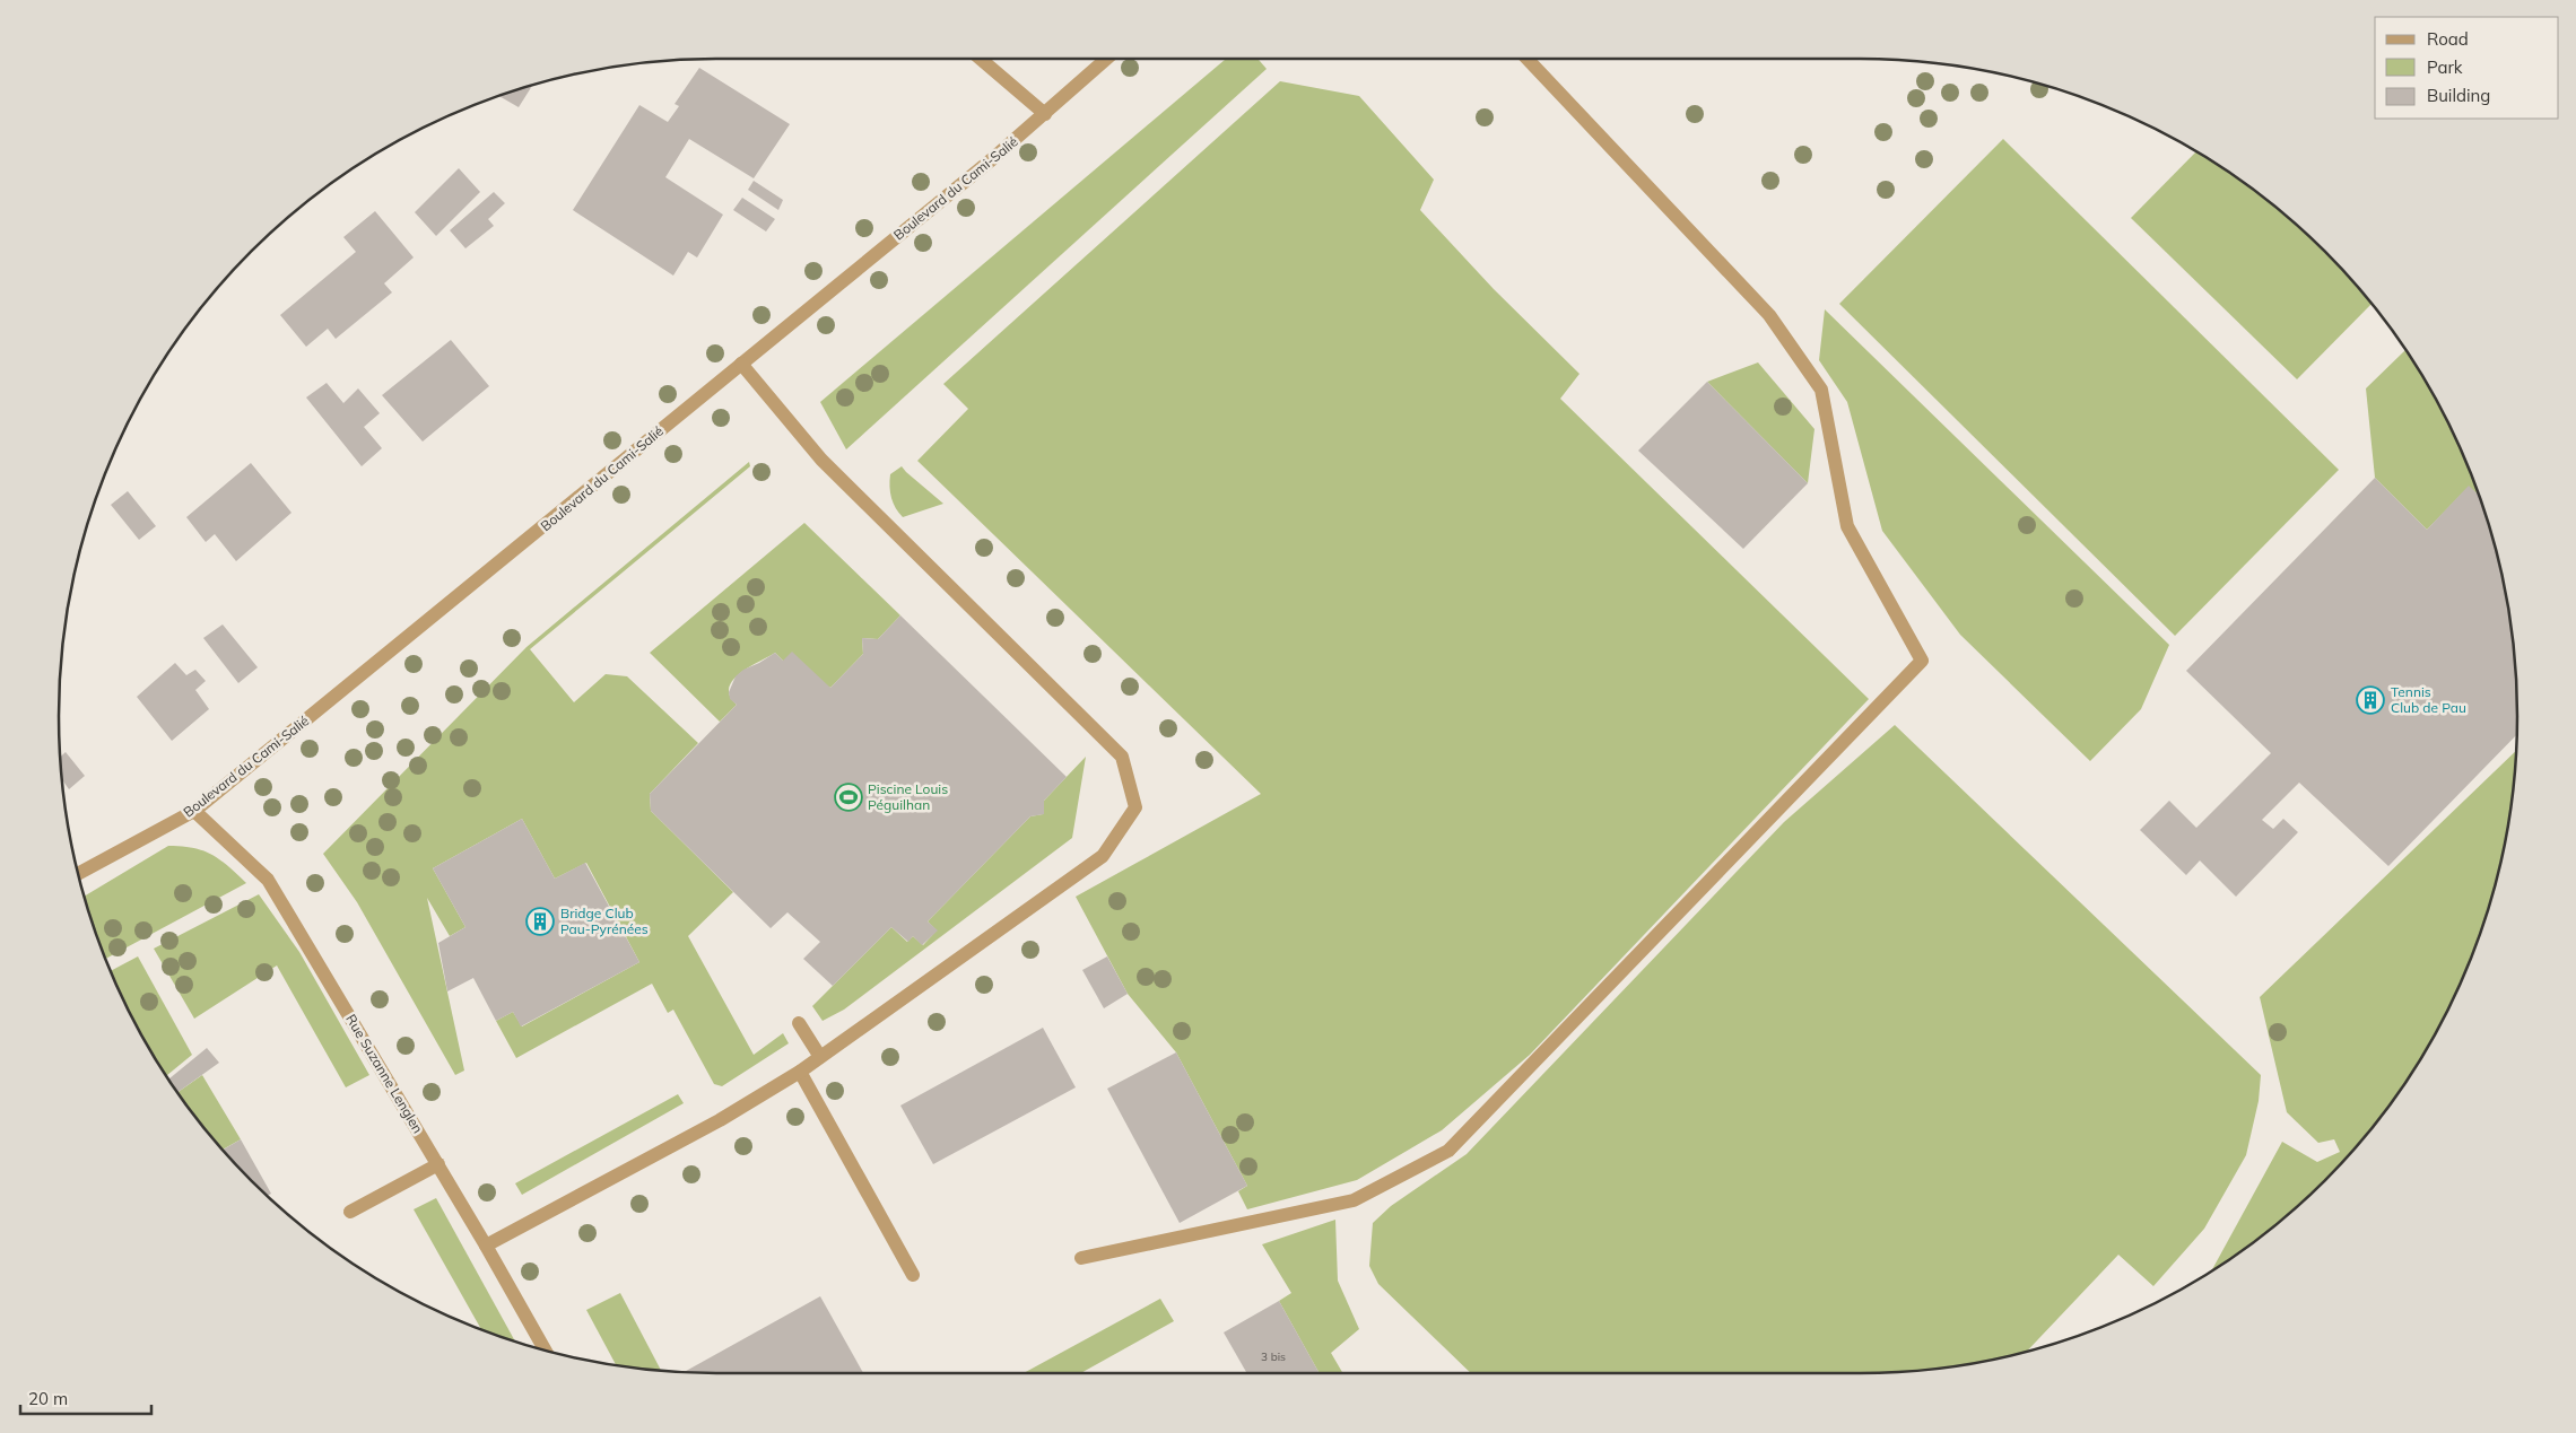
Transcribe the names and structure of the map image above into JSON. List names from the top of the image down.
{
  "streets": {
    "street": ["Boulevard du Cami-Salié", "Rue Suzanne Lenglen"]
  },
  "crossings": [
    ["Boulevard du Cami-Salié", "Rue Suzanne Lenglen"]
  ],
  "places": {
    "building": ["Tennis Club de Pau", "Bridge Club Pau-Pyrénées"],
    "sports": ["Piscine Louis Péguilhan"]
  },
  "house_numbers": ["3 bis"],
  "legend": ["Road", "Park", "Building"],
  "scale_bar": "20 m"
}
